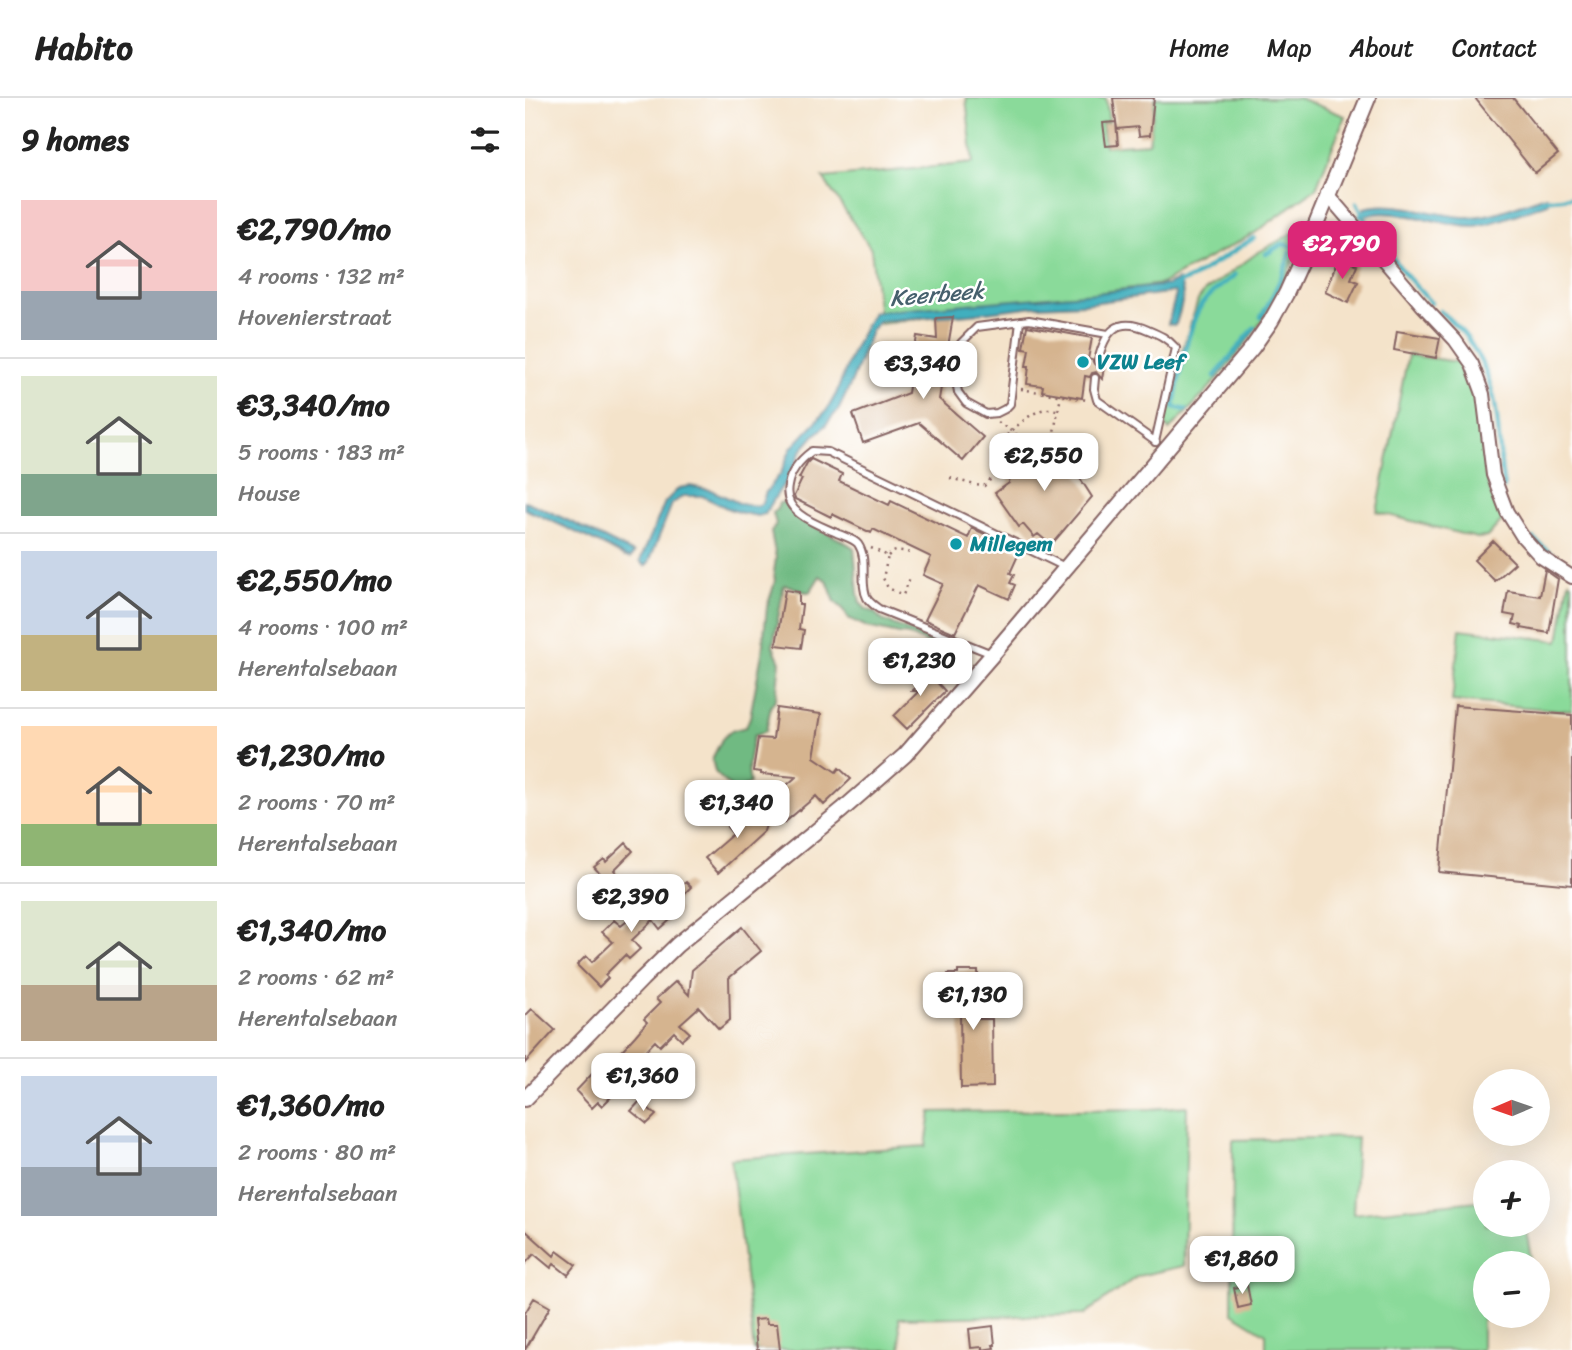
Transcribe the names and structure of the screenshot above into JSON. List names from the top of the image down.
{
  "water": ["Keerbeek"],
  "places": ["VZW Leef", "Millegem"],
  "north": "left",
  "page": {
    "header": "Habito",
    "nav": [
      "Home",
      "Map",
      "About",
      "Contact"
    ],
    "heading": "9 homes",
    "list": [
      {
        "name": "€2,790/mo",
        "note": "4 rooms · 132 m² · Hovenierstraat"
      },
      {
        "name": "€3,340/mo",
        "note": "5 rooms · 183 m² · House"
      },
      {
        "name": "€2,550/mo",
        "note": "4 rooms · 100 m² · Herentalsebaan"
      },
      {
        "name": "€1,230/mo",
        "note": "2 rooms · 70 m² · Herentalsebaan"
      },
      {
        "name": "€1,340/mo",
        "note": "2 rooms · 62 m² · Herentalsebaan"
      },
      {
        "name": "€1,360/mo",
        "note": "2 rooms · 80 m² · Herentalsebaan"
      }
    ],
    "price": [
      "€2,790",
      "€3,340",
      "€2,550",
      "€1,230",
      "€1,340",
      "€2,390",
      "€1,130",
      "€1,360",
      "€1,860"
    ],
    "map_buttons": ["+", "−"]
  }
}
